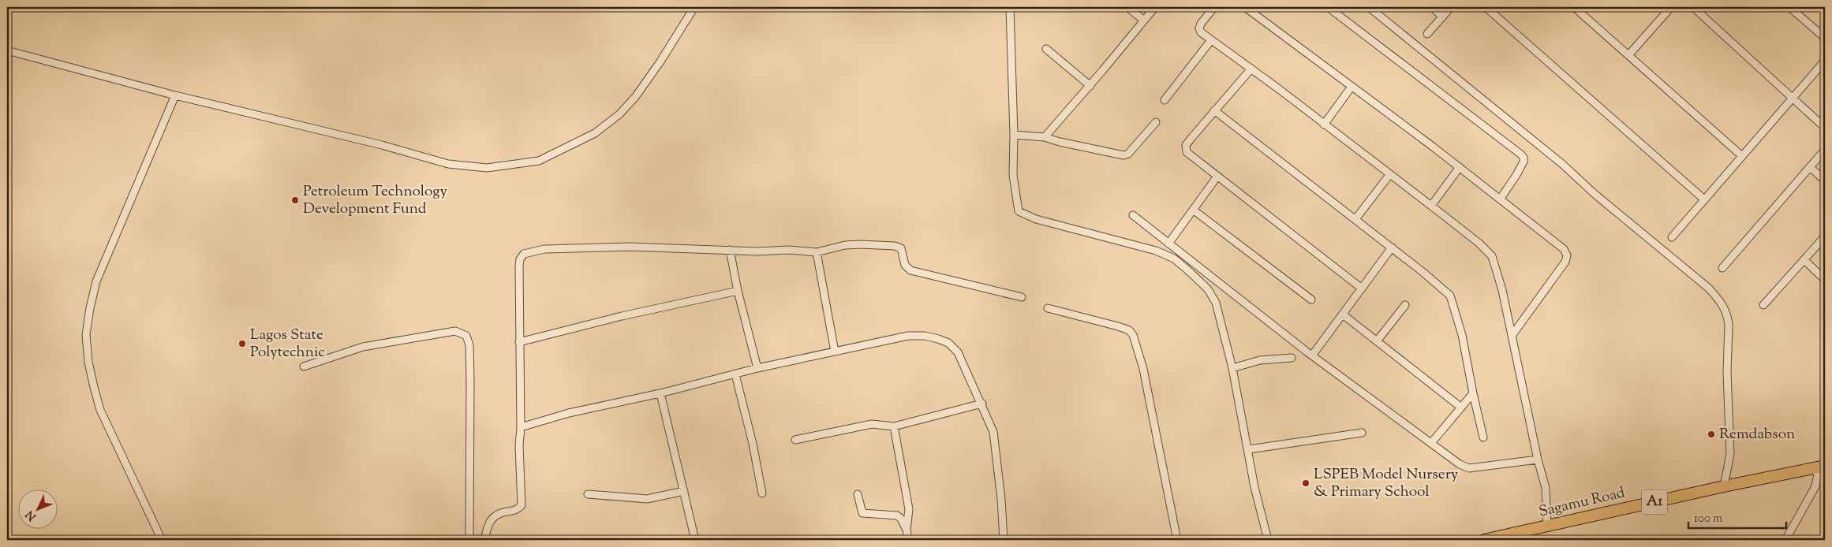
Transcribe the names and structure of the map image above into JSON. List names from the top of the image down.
{
  "streets": {
    "highway": ["A1", "Sagamu Road"]
  },
  "places": [
    "Petroleum Technology Development Fund",
    "Lagos State Polytechnic",
    "Remdabson",
    "LSPEB Model Nursery & Primary School"
  ],
  "scale_bar": "100 m",
  "north": "bottom left"
}
